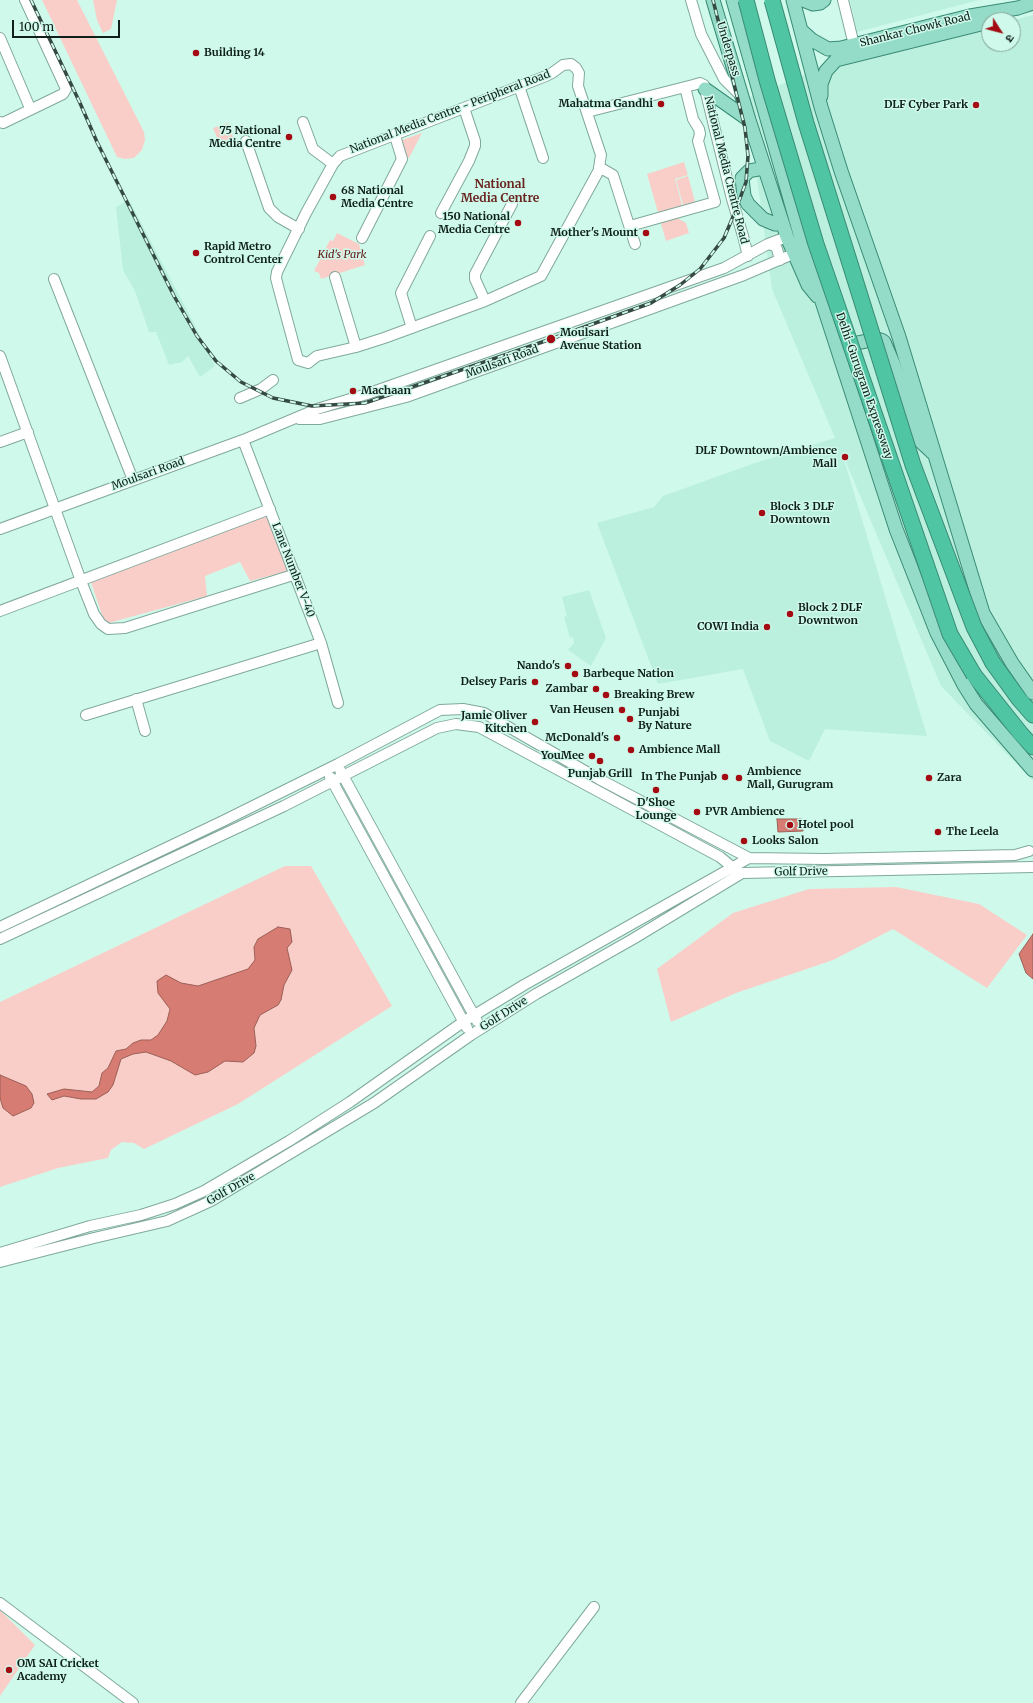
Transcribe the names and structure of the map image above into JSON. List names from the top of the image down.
{
  "streets": {
    "highway": ["Delhi-Gurugram Expressway"],
    "main road": ["Shankar Chowk Road", "Underpass"],
    "street": [
      "National Media Centre - Peripheral Road",
      "National Media Crentre Road",
      "Moulsari Road",
      "Lane Number V-40",
      "Golf Drive"
    ]
  },
  "crossings": [
    ["Underpass", "Moulsari Road"],
    ["National Media Centre - Peripheral Road", "National Media Crentre Road"],
    ["National Media Crentre Road", "Moulsari Road"],
    ["Moulsari Road", "Lane Number V-40"]
  ],
  "districts": ["National Media Centre"],
  "parks": ["Kid's Park"],
  "places": [
    "Building 14",
    "Mahatma Gandhi",
    "DLF Cyber Park",
    "75 National Media Centre",
    "68 National Media Centre",
    "150 National Media Centre",
    "Mother's Mount",
    "Rapid Metro Control Center",
    "Moulsari Avenue Station",
    "Machaan",
    "DLF Downtown/Ambience Mall",
    "Block 3 DLF Downtown",
    "Block 2 DLF Downtwon",
    "COWI India",
    "Nando's",
    "Barbeque Nation",
    "Delsey Paris",
    "Zambar",
    "Breaking Brew",
    "Van Heusen",
    "Punjabi By Nature",
    "Jamie Oliver Kitchen",
    "McDonald's",
    "Ambience Mall",
    "YouMee",
    "Punjab Grill",
    "In The Punjab",
    "Ambience Mall, Gurugram",
    "Zara",
    "D'Shoe Lounge",
    "PVR Ambience",
    "Hotel pool",
    "The Leela",
    "Looks Salon",
    "OM SAI Cricket Academy"
  ],
  "scale_bar": "100 m",
  "north": "bottom right"
}
